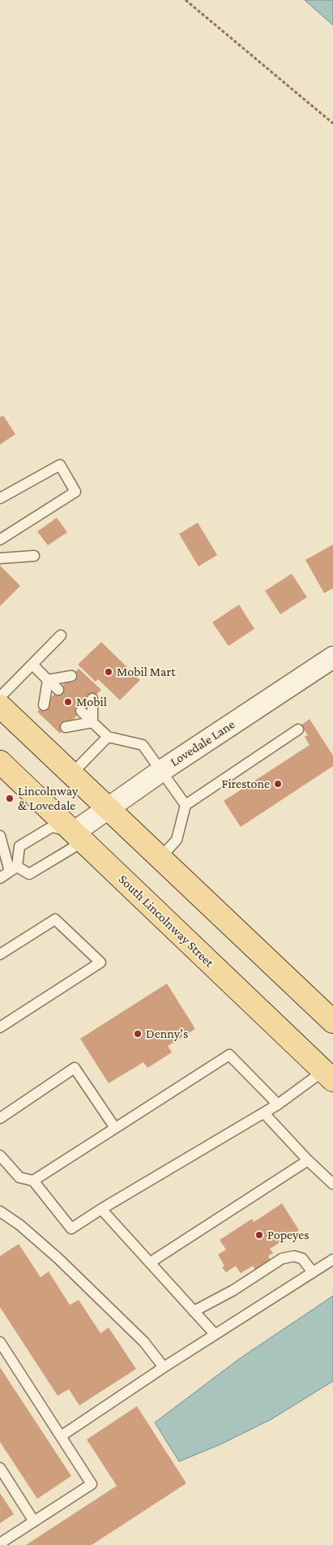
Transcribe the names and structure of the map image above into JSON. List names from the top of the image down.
{
  "streets": {
    "main road": ["South Lincolnway Street"],
    "street": ["Lovedale Lane"]
  },
  "crossings": [
    ["Lovedale Lane", "South Lincolnway Street"]
  ],
  "places": [
    "Mobil Mart",
    "Mobil",
    "Firestone",
    "Lincolnway & Lovedale",
    "Denny's",
    "Popeyes"
  ]
}
